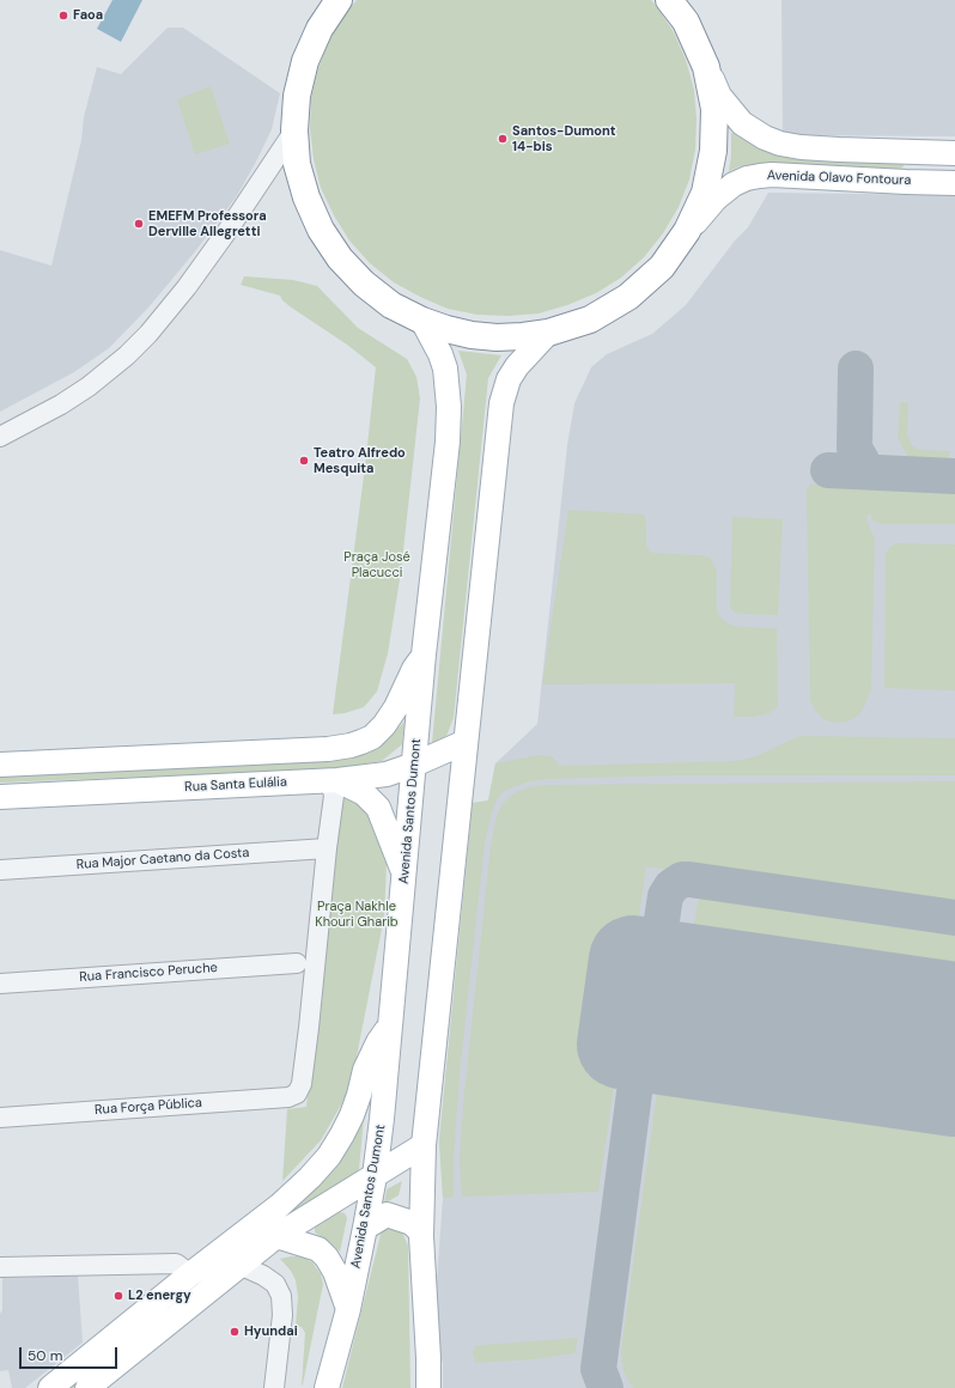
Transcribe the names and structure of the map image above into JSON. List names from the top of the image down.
{
  "streets": {
    "main road": ["Avenida Olavo Fontoura", "Rua Santa Eulália", "Avenida Santos Dumont"],
    "street": ["Rua Major Caetano da Costa", "Rua Francisco Peruche", "Rua Força Pública"]
  },
  "crossings": [
    ["Rua Santa Eulália", "Avenida Santos Dumont"],
    ["Rua Major Caetano da Costa", "Rua Força Pública"]
  ],
  "parks": ["Praça José Placucci", "Praça Nakhle Khouri Gharib"],
  "places": [
    "Faoa",
    "Santos-Dumont 14-bis",
    "EMEFM Professora Derville Allegretti",
    "Teatro Alfredo Mesquita",
    "L2 energy",
    "Hyundai"
  ],
  "scale_bar": "50 m"
}
